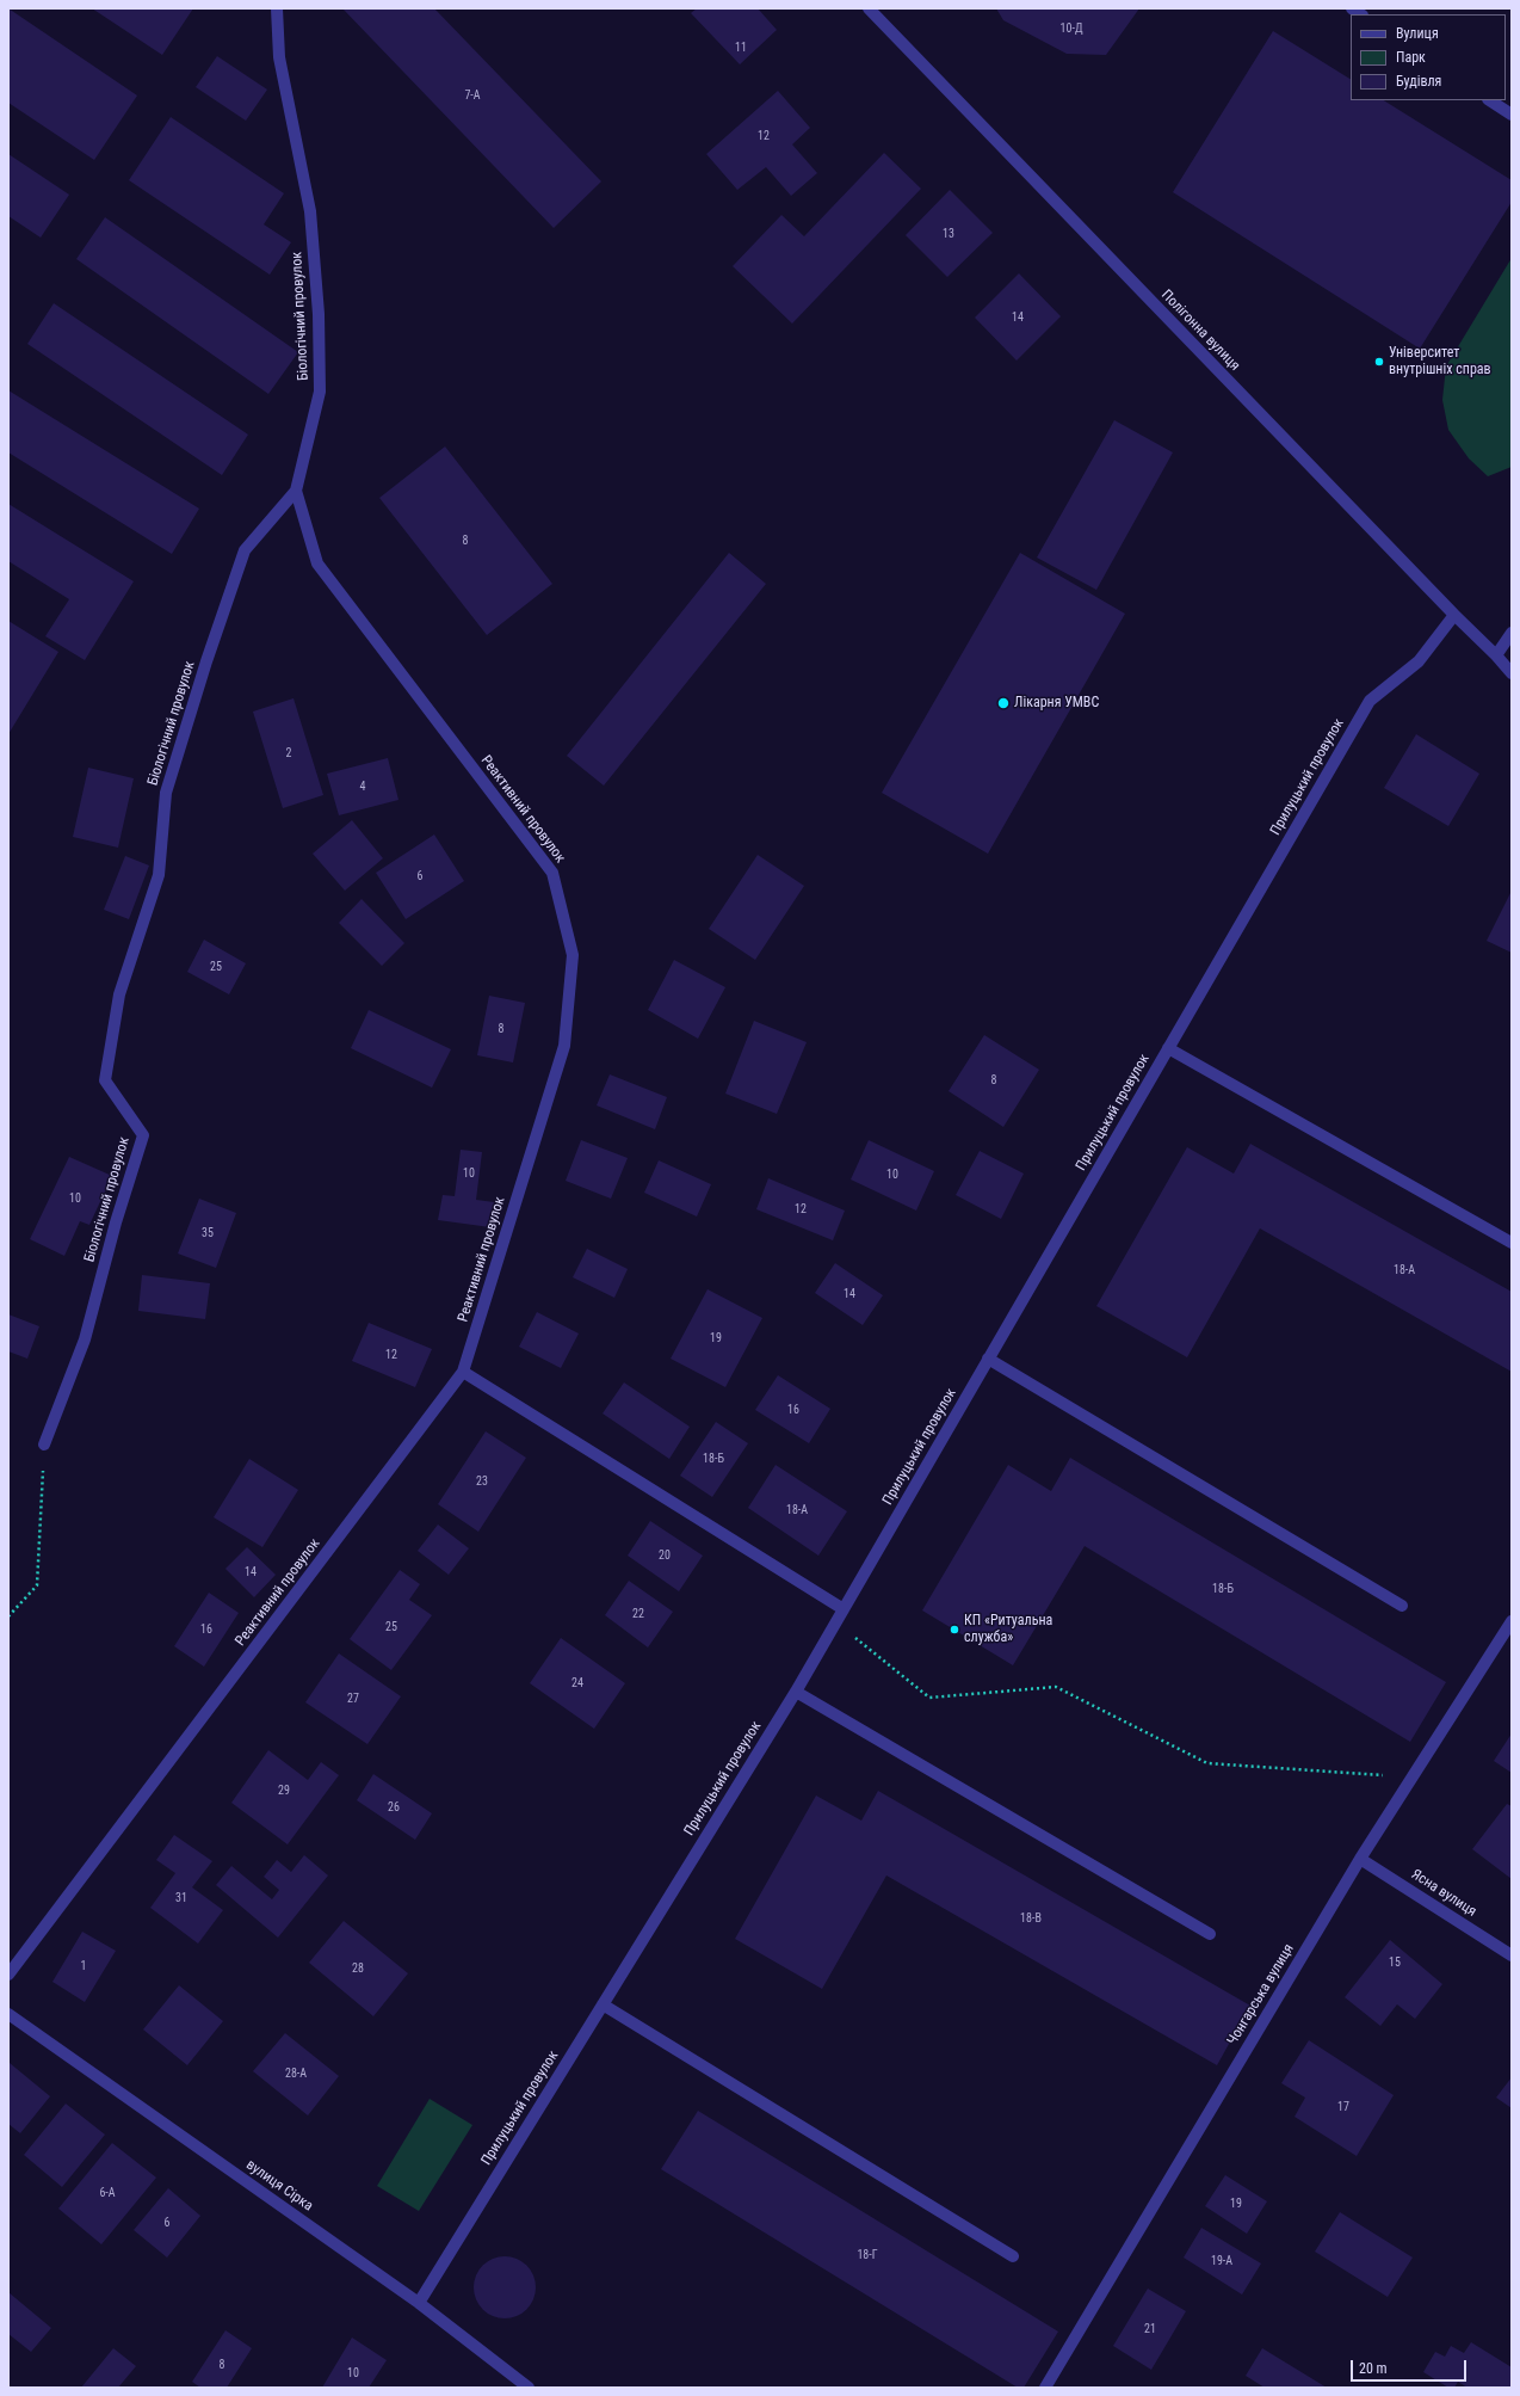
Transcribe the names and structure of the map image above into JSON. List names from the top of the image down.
{
  "streets": {
    "street": [
      "Біологічний провулок",
      "Полігонна вулиця",
      "Прилуцький провулок",
      "Реактивний провулок",
      "Ясна вулиця",
      "Чонгарська вулиця",
      "вулиця Сірка"
    ]
  },
  "crossings": [
    ["Біологічний провулок", "Реактивний провулок"],
    ["Полігонна вулиця", "Прилуцький провулок"],
    ["Прилуцький провулок", "вулиця Сірка"],
    ["Ясна вулиця", "Чонгарська вулиця"]
  ],
  "places": ["Університет внутрішніх справ", "Лікарня УМВС", "КП «Ритуальна служба»"],
  "house_numbers": [
    "10-Д",
    "11",
    "7-А",
    "12",
    "13",
    "14",
    "8",
    "2",
    "4",
    "6",
    "25",
    "8",
    "8",
    "10",
    "10",
    "10",
    "12",
    "35",
    "18-А",
    "14",
    "19",
    "12",
    "16",
    "18-Б",
    "23",
    "18-А",
    "20",
    "14",
    "18-Б",
    "22",
    "25",
    "16",
    "24",
    "27",
    "29",
    "26",
    "31",
    "18-В",
    "15",
    "1",
    "28",
    "28-А",
    "17",
    "6-А",
    "19",
    "6",
    "18-Г",
    "19-А",
    "21",
    "8",
    "10"
  ],
  "legend": ["Вулиця", "Парк", "Будівля"],
  "scale_bar": "20 m"
}
